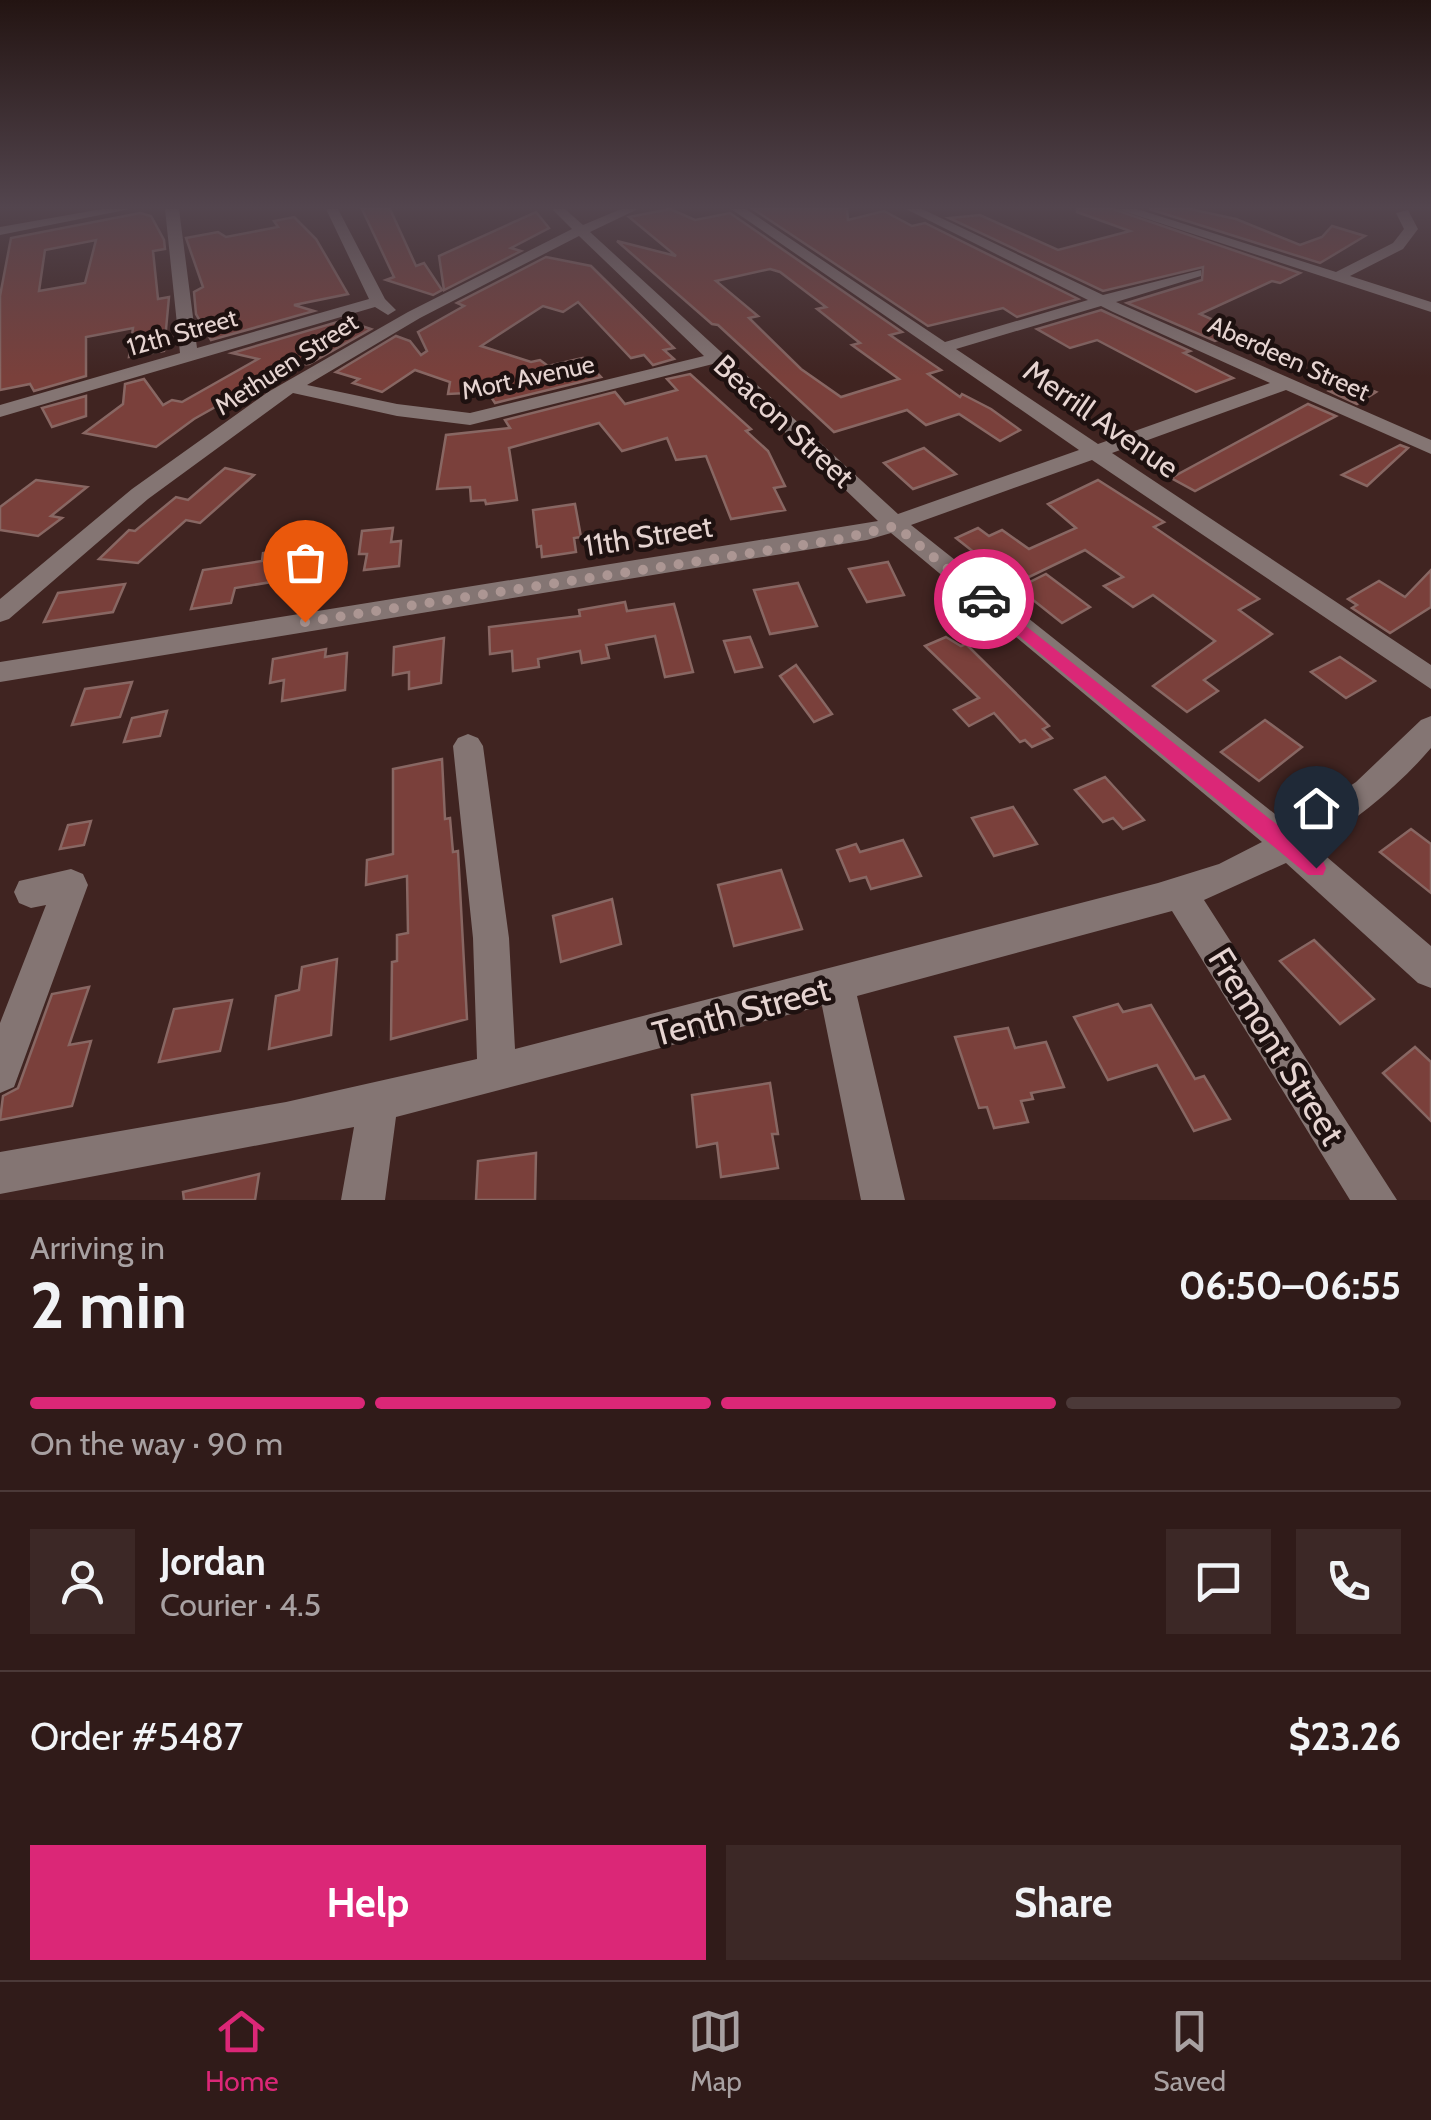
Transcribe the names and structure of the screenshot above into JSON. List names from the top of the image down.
{
  "streets": {
    "street": [
      "12th Street",
      "Aberdeen Street",
      "Methuen Street",
      "Mort Avenue",
      "Merrill Avenue",
      "Beacon Street",
      "11th Street",
      "Tenth Street",
      "Fremont Street"
    ]
  },
  "crossings": [
    ["Aberdeen Street", "11th Street"],
    ["Methuen Street", "Mort Avenue"],
    ["Mort Avenue", "Beacon Street"],
    ["Merrill Avenue", "11th Street"],
    ["Beacon Street", "11th Street"],
    ["Beacon Street", "Tenth Street"],
    ["Tenth Street", "Fremont Street"]
  ],
  "page": {
    "heading": ["2 min", "Arriving in", "06:50–06:55"],
    "panel": [
      "Jordan",
      "Courier · 4.5",
      "Order #5487",
      "$23.26"
    ],
    "bar": "On the way · 90 m",
    "buttons": ["Help", "Share"],
    "tabs": ["Home", "Map", "Saved"]
  }
}
